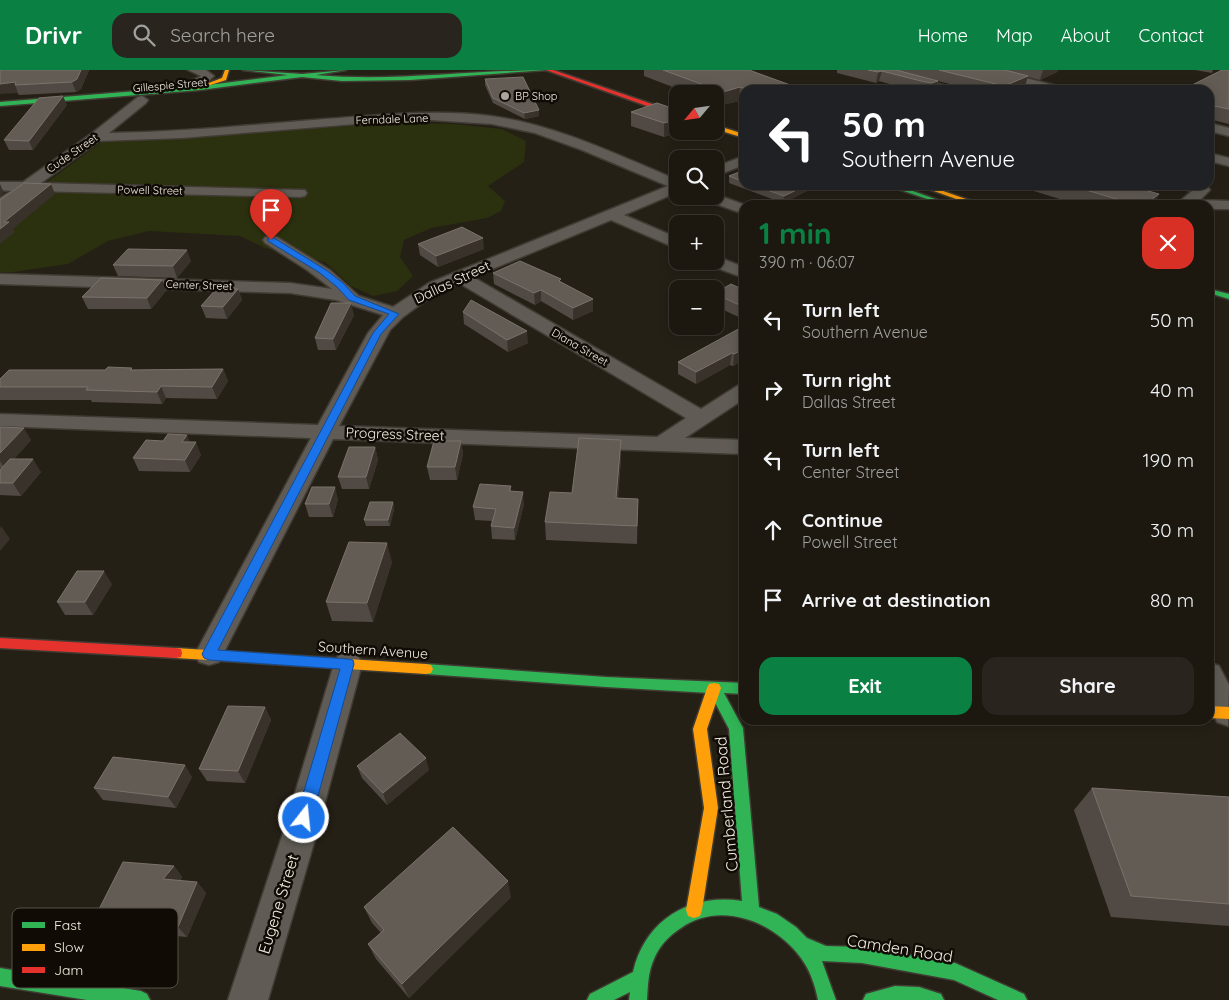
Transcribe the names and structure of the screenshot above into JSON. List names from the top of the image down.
{
  "streets": {
    "main road": [
      "Gillespie Street",
      "Southern Avenue",
      "Cumberland Road",
      "Camden Road"
    ],
    "street": [
      "Ferndale Lane",
      "Cude Street",
      "Powell Street",
      "Dallas Street",
      "Center Street",
      "Diana Street",
      "Progress Street",
      "Eugene Street"
    ]
  },
  "crossings": [
    ["Gillespie Street", "Cude Street"],
    ["Ferndale Lane", "Cude Street"],
    ["Cude Street", "Powell Street"],
    ["Dallas Street", "Center Street"],
    ["Dallas Street", "Diana Street"],
    ["Dallas Street", "Progress Street"],
    ["Dallas Street", "Southern Avenue"],
    ["Southern Avenue", "Cumberland Road"],
    ["Southern Avenue", "Eugene Street"]
  ],
  "places": ["BP Shop"],
  "legend": ["Fast", "Slow", "Jam"],
  "north": "bottom left",
  "page": {
    "header": "Drivr",
    "search": "Search here",
    "nav": [
      "Home",
      "Map",
      "About",
      "Contact"
    ],
    "map_buttons": ["+", "−"],
    "turn": ["50 m", "Southern Avenue"],
    "heading": ["1 min", "390 m · 06:07"],
    "list": [
      {
        "name": "Turn left",
        "note": "Southern Avenue",
        "value": "50 m"
      },
      {
        "name": "Turn right",
        "note": "Dallas Street",
        "value": "40 m"
      },
      {
        "name": "Turn left",
        "note": "Center Street",
        "value": "190 m"
      },
      {
        "name": "Continue",
        "note": "Powell Street",
        "value": "30 m"
      },
      {
        "name": "Arrive at destination",
        "value": "80 m"
      }
    ],
    "buttons": ["Exit", "Share"]
  }
}
